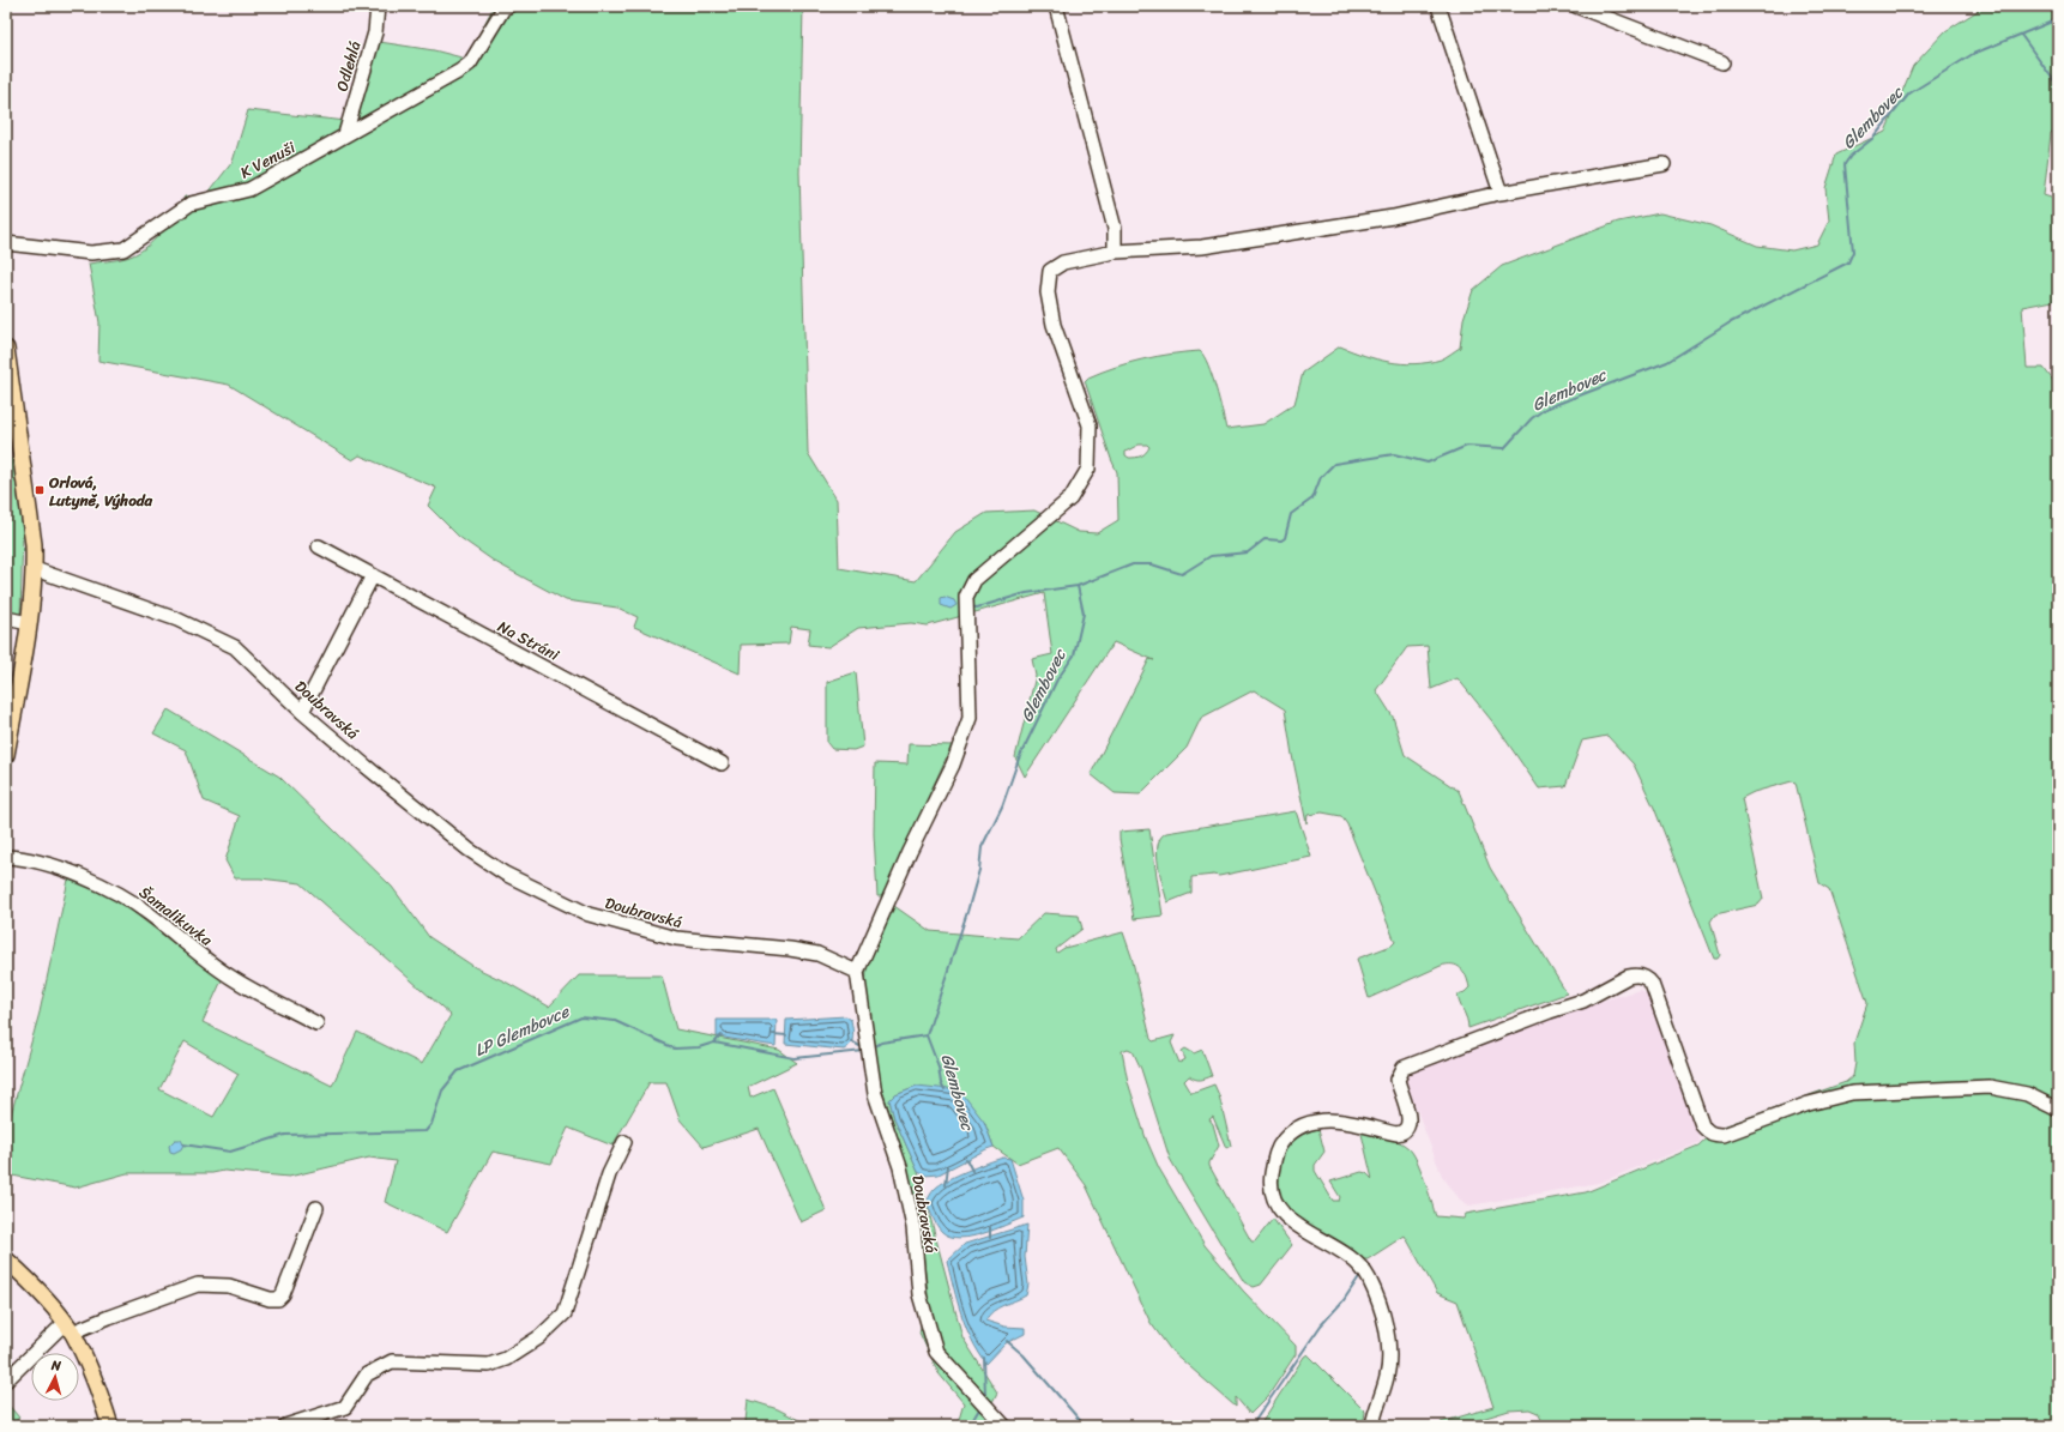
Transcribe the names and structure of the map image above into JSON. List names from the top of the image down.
{
  "streets": {
    "street": [
      "Odlehlá",
      "K Venuši",
      "Na Stráni",
      "Doubravská",
      "Šamalikuvka"
    ]
  },
  "crossings": [
    ["Odlehlá", "K Venuši"]
  ],
  "water": ["Glembovec", "LP Glembovce"],
  "places": {
    "transit": ["Orlová, Lutyně, Výhoda"]
  },
  "north": "top"
}
